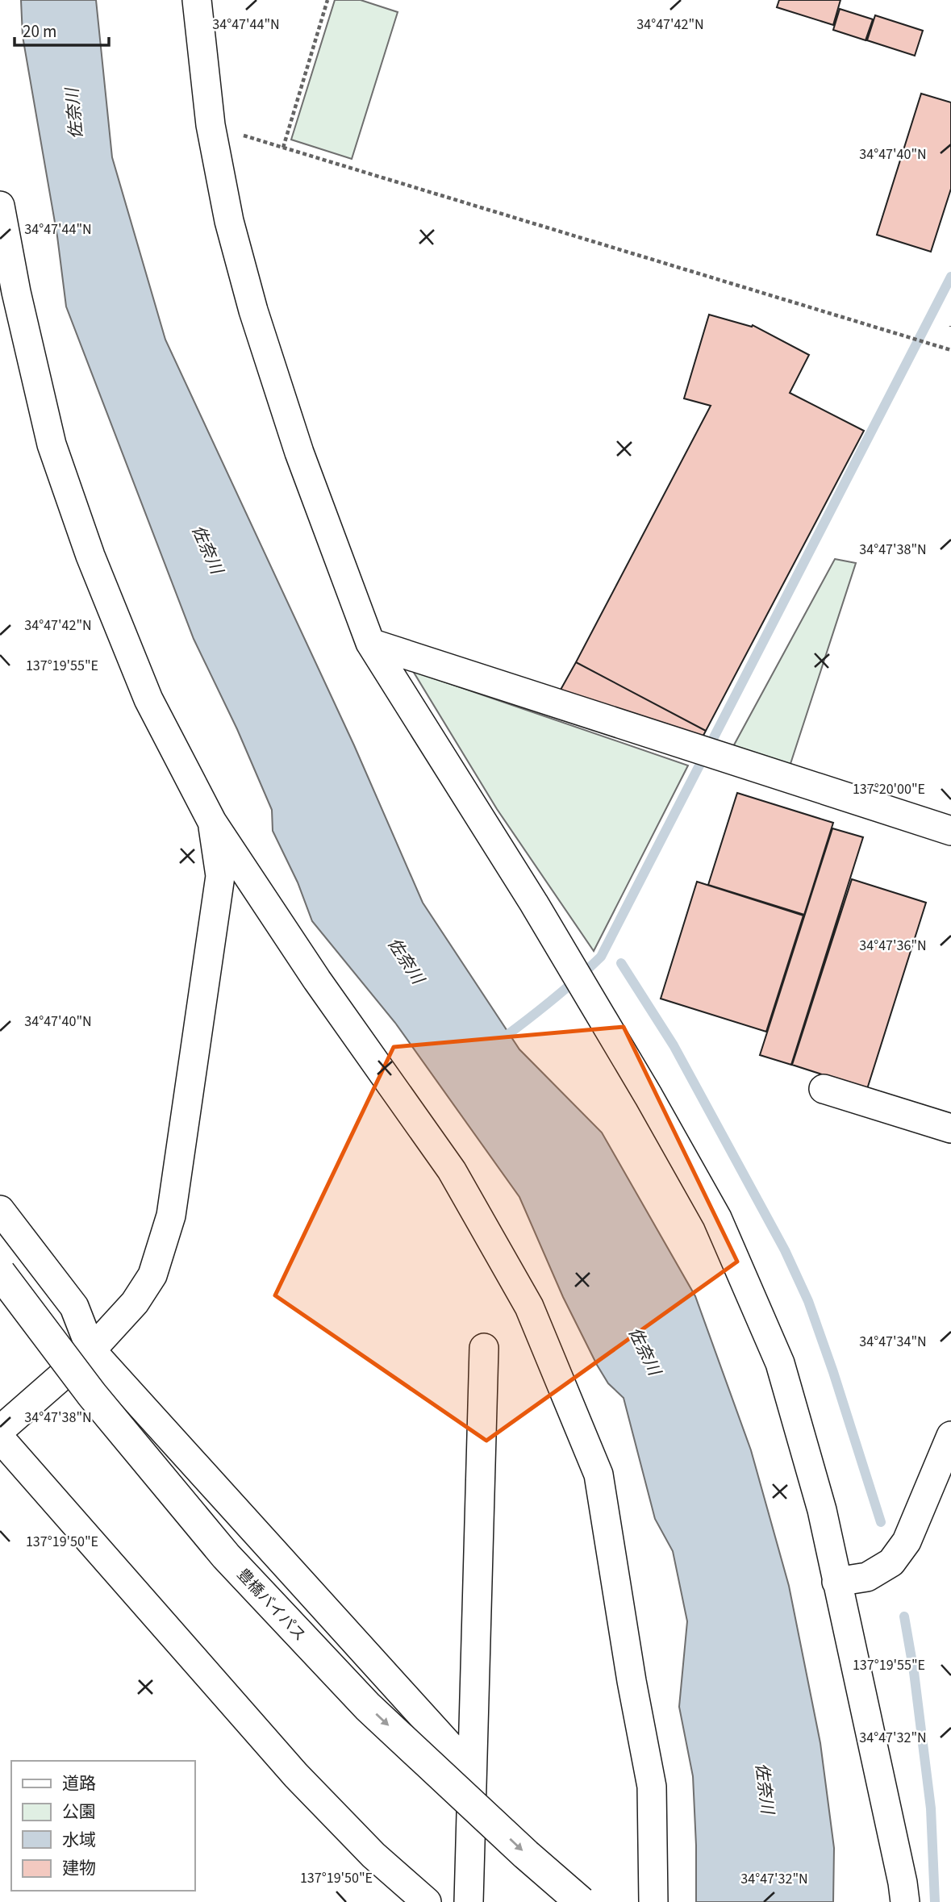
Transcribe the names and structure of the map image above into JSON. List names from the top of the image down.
{
  "streets": {
    "highway": ["豊橋バイパス"]
  },
  "water": ["佐奈川"],
  "legend": [
    "道路",
    "公園",
    "水域",
    "建物"
  ],
  "scale_bar": "20 m",
  "coordinates": [
    "34°47'44\"N",
    "34°47'42\"N",
    "34°47'40\"N",
    "34°47'38\"N",
    "137°19'55\"E",
    "137°20'00\"E",
    "34°47'36\"N",
    "34°47'34\"N",
    "137°19'50\"E",
    "34°47'32\"N"
  ]
}
